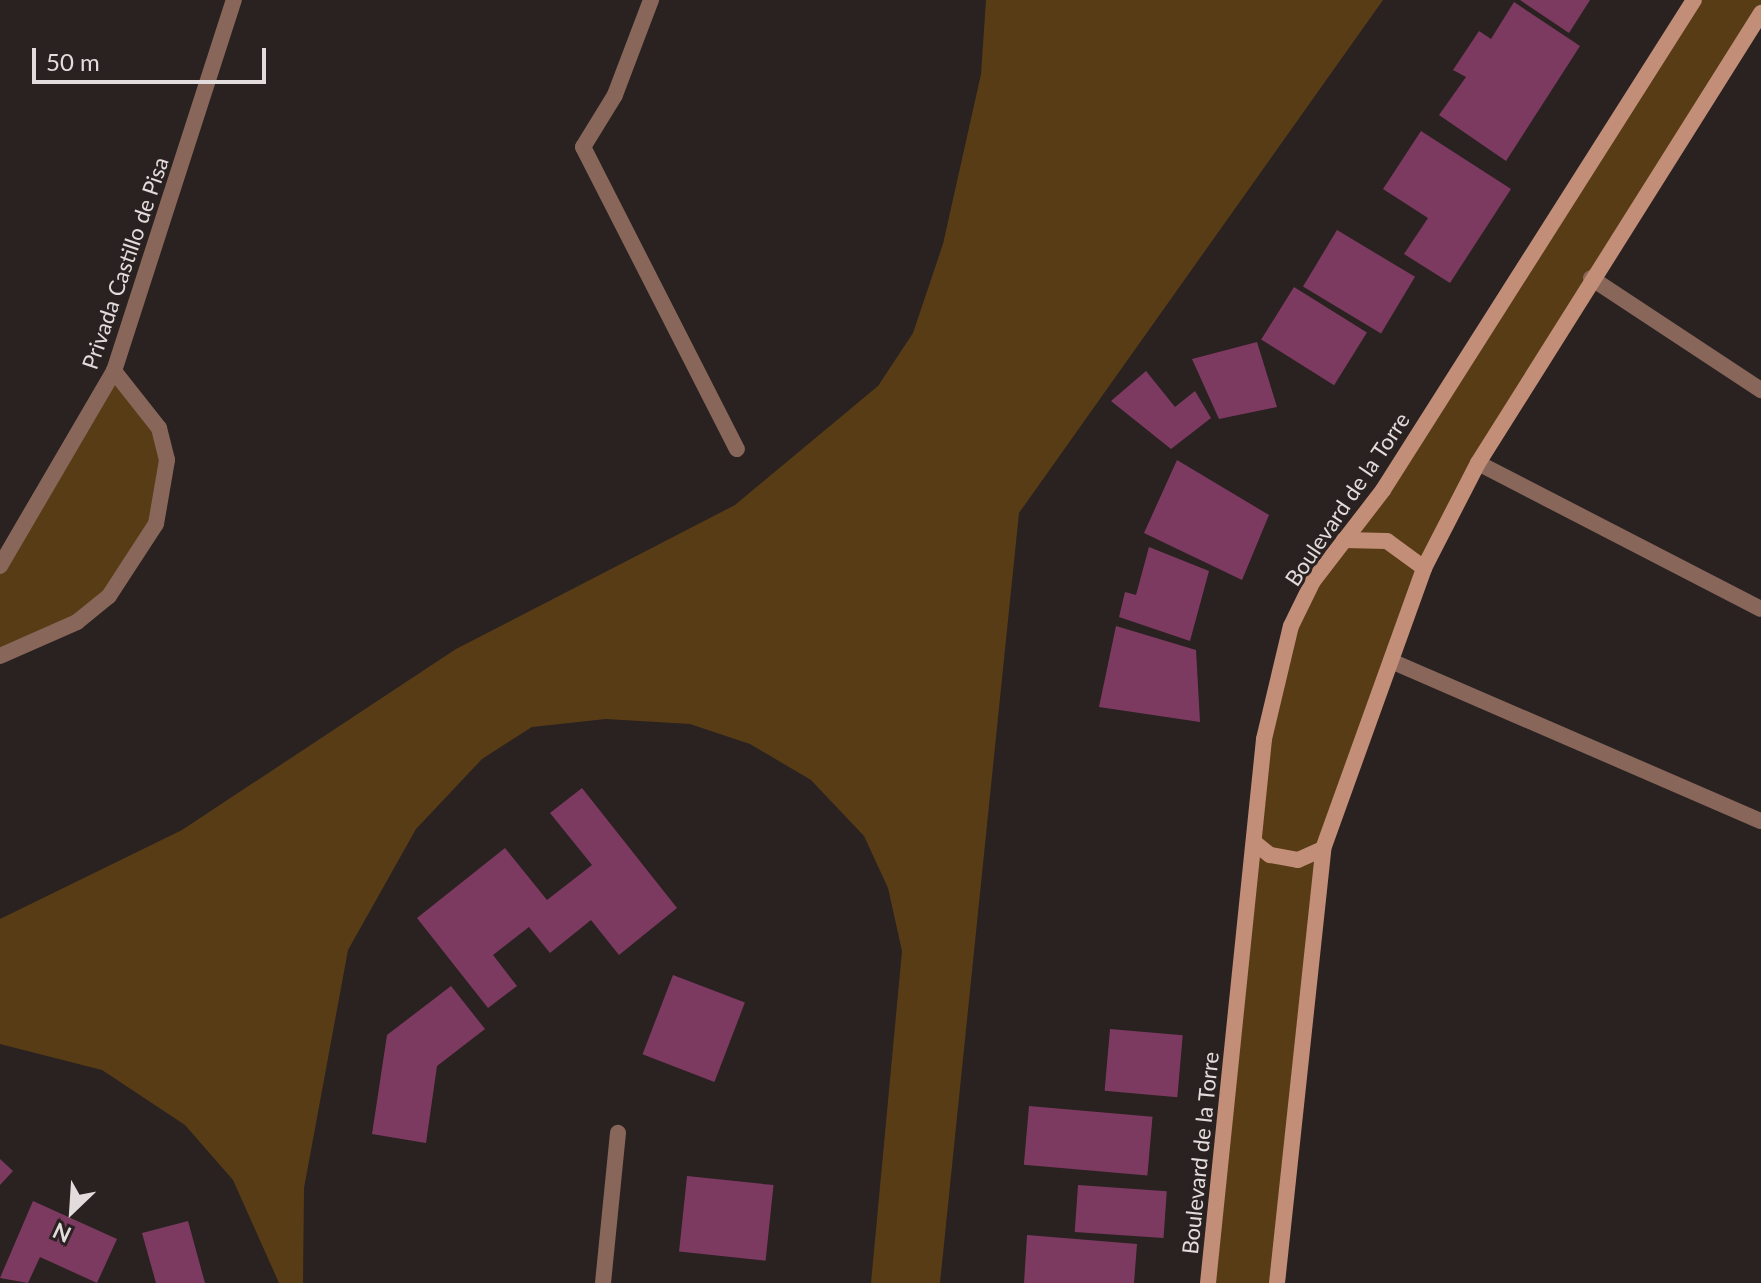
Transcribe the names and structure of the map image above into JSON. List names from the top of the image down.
{
  "streets": {
    "street": ["Privada Castillo de Pisa", "Boulevard de la Torre"]
  },
  "scale_bar": "50 m",
  "north": "bottom left"
}
